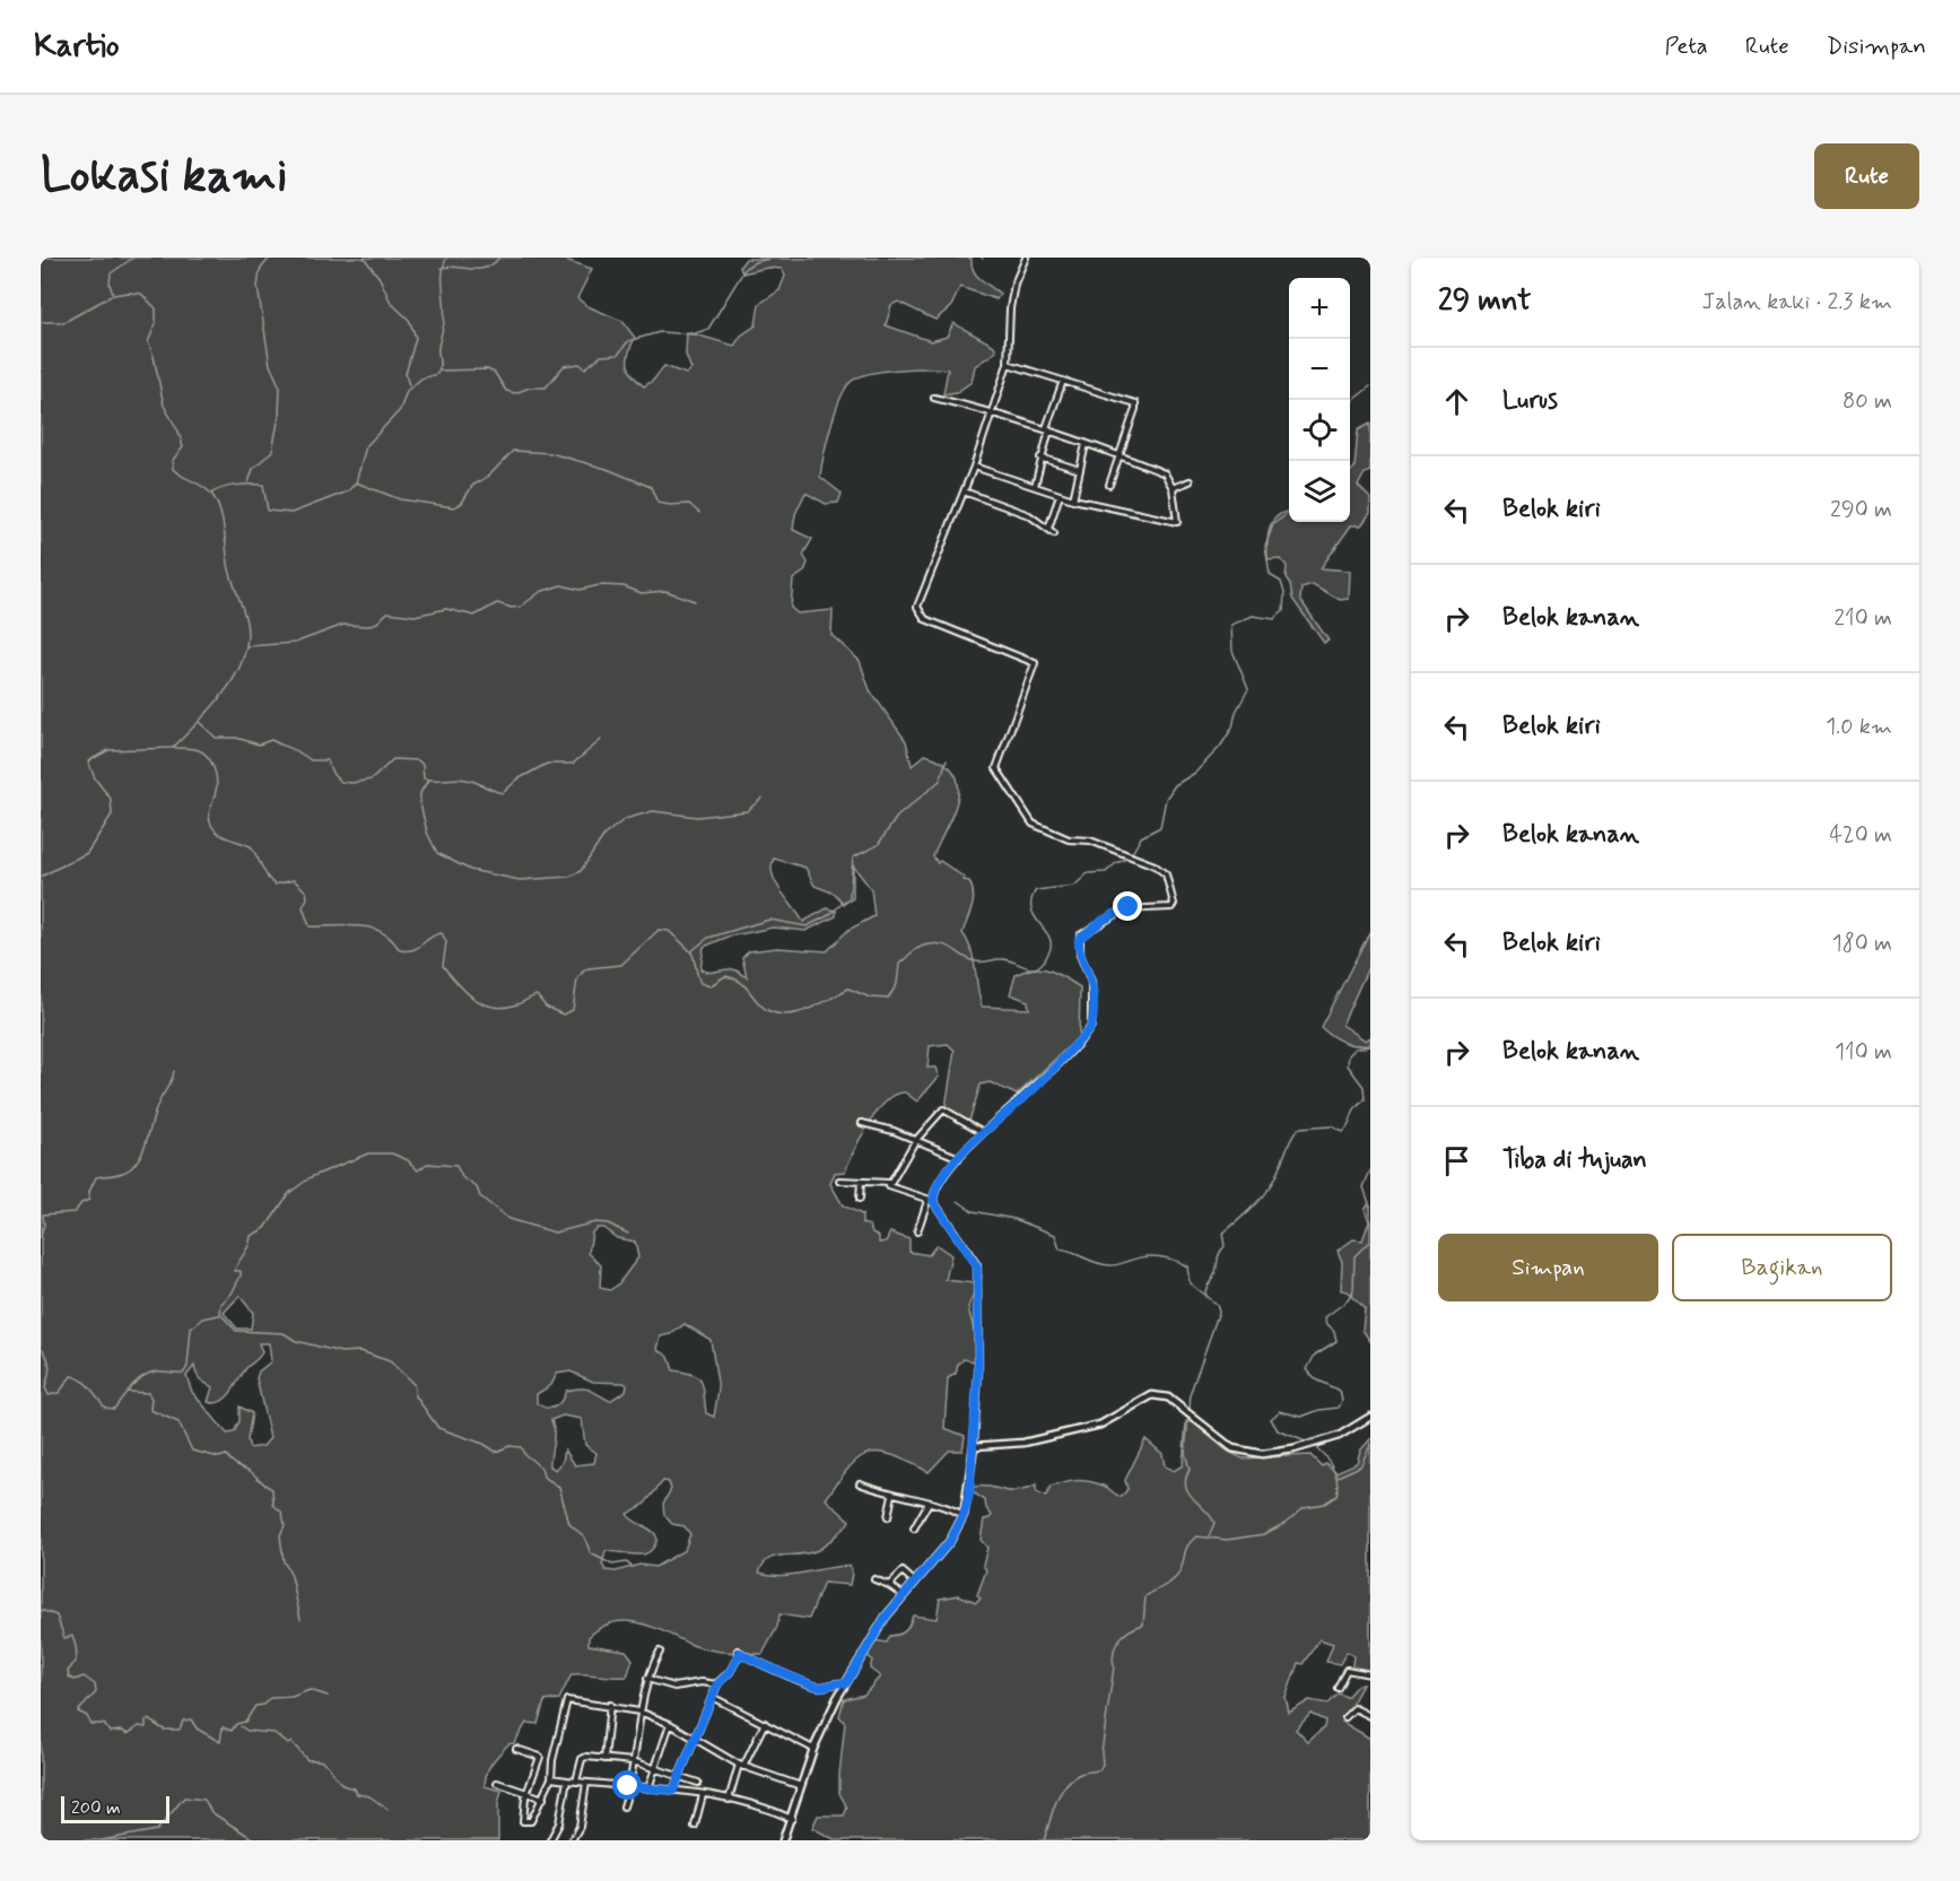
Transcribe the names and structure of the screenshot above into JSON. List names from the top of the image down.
{
  "scale_bar": "200 m",
  "page": {
    "header": "Kartio",
    "nav": ["Peta", "Rute", "Disimpan"],
    "buttons": [
      "Rute",
      ["Simpan", "Bagikan"]
    ],
    "title": "Lokasi kami",
    "heading": ["29 mnt", "Jalan kaki · 2.3 km"],
    "map_buttons": ["+", "−"],
    "list": [
      ["Lurus", "80 m"],
      ["Belok kiri", "290 m"],
      ["Belok kanan", "210 m"],
      ["Belok kiri", "1.0 km"],
      ["Belok kanan", "420 m"],
      ["Belok kiri", "180 m"],
      ["Belok kanan", "110 m"],
      "Tiba di tujuan"
    ],
    "scale": "200 m"
  }
}
